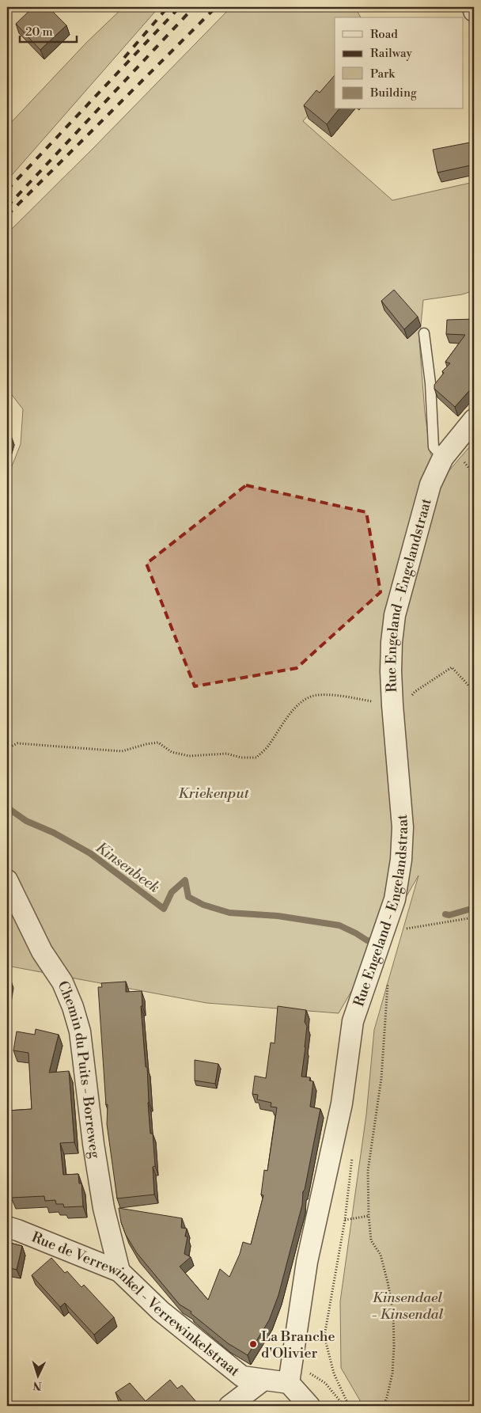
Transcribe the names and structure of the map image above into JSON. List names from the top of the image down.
{
  "streets": {
    "street": ["Rue Engeland - Engelandstraat", "Chemin du Puits - Borreweg", "Rue de Verrewinkel - Verrewinkelstraat"]
  },
  "crossings": [
    ["Rue Engeland - Engelandstraat", "Rue de Verrewinkel - Verrewinkelstraat"],
    ["Chemin du Puits - Borreweg", "Rue de Verrewinkel - Verrewinkelstraat"]
  ],
  "water": ["Kinsenbeek"],
  "parks": ["Kriekenput", "Kinsendael - Kinsendal"],
  "places": ["La Branche d'Olivier"],
  "legend": [
    "Road",
    "Railway",
    "Park",
    "Building"
  ],
  "scale_bar": "20 m",
  "north": "bottom"
}
